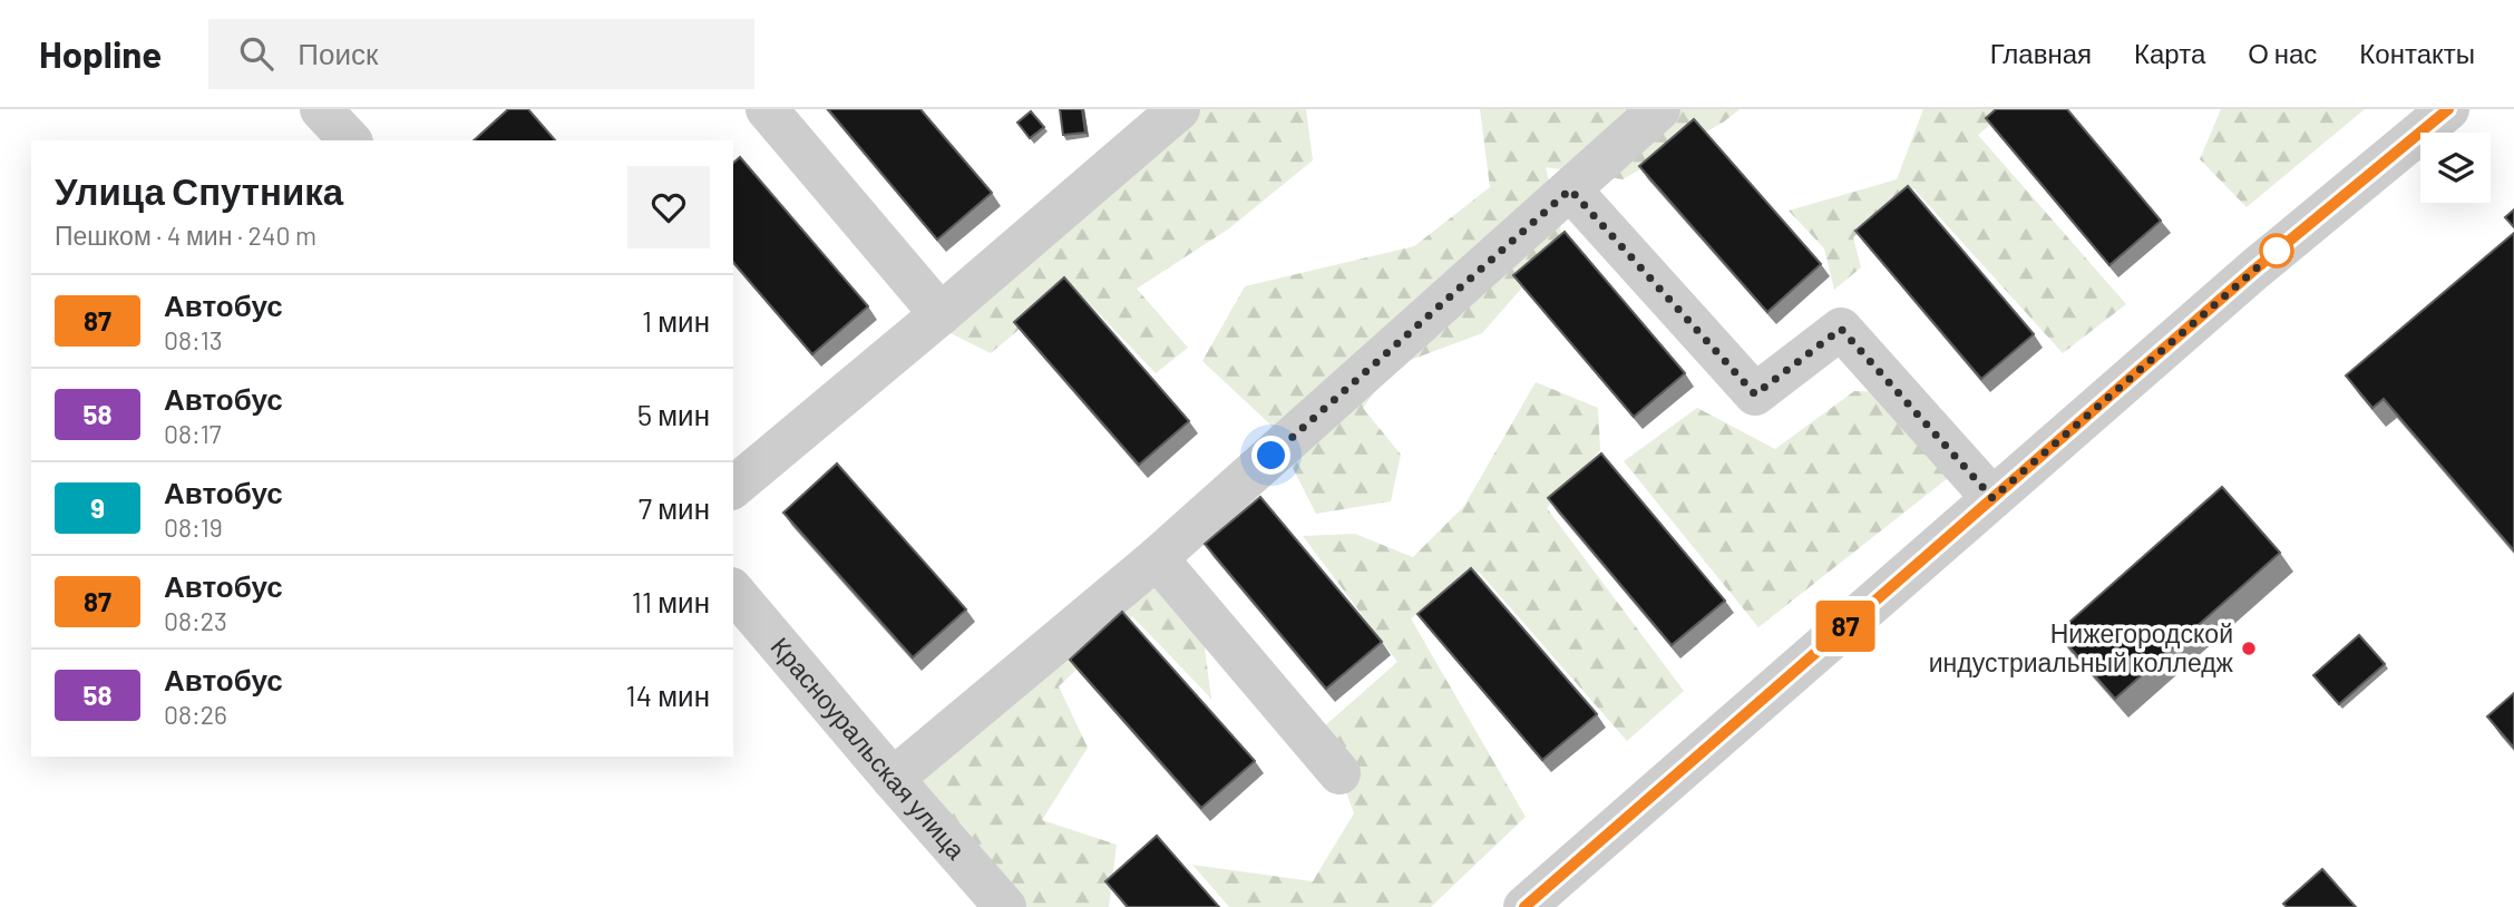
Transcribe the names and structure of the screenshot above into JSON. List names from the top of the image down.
{
  "streets": {
    "street": ["Красноуральская улица"]
  },
  "places": ["Нижегородской индустриальный колледж"],
  "lines": ["bus line 87"],
  "page": {
    "header": "Hopline",
    "search": "Поиск",
    "nav": [
      "Главная",
      "Карта",
      "О нас",
      "Контакты"
    ],
    "on_map": "87",
    "heading": ["Улица Спутника", "Пешком · 4 мин · 240 m"],
    "list": [
      {
        "mark": "87",
        "name": "Автобус",
        "note": "08:13",
        "value": "1 мин"
      },
      {
        "mark": "58",
        "name": "Автобус",
        "note": "08:17",
        "value": "5 мин"
      },
      {
        "mark": "9",
        "name": "Автобус",
        "note": "08:19",
        "value": "7 мин"
      },
      {
        "mark": "87",
        "name": "Автобус",
        "note": "08:23",
        "value": "11 мин"
      },
      {
        "mark": "58",
        "name": "Автобус",
        "note": "08:26",
        "value": "14 мин"
      }
    ]
  }
}
